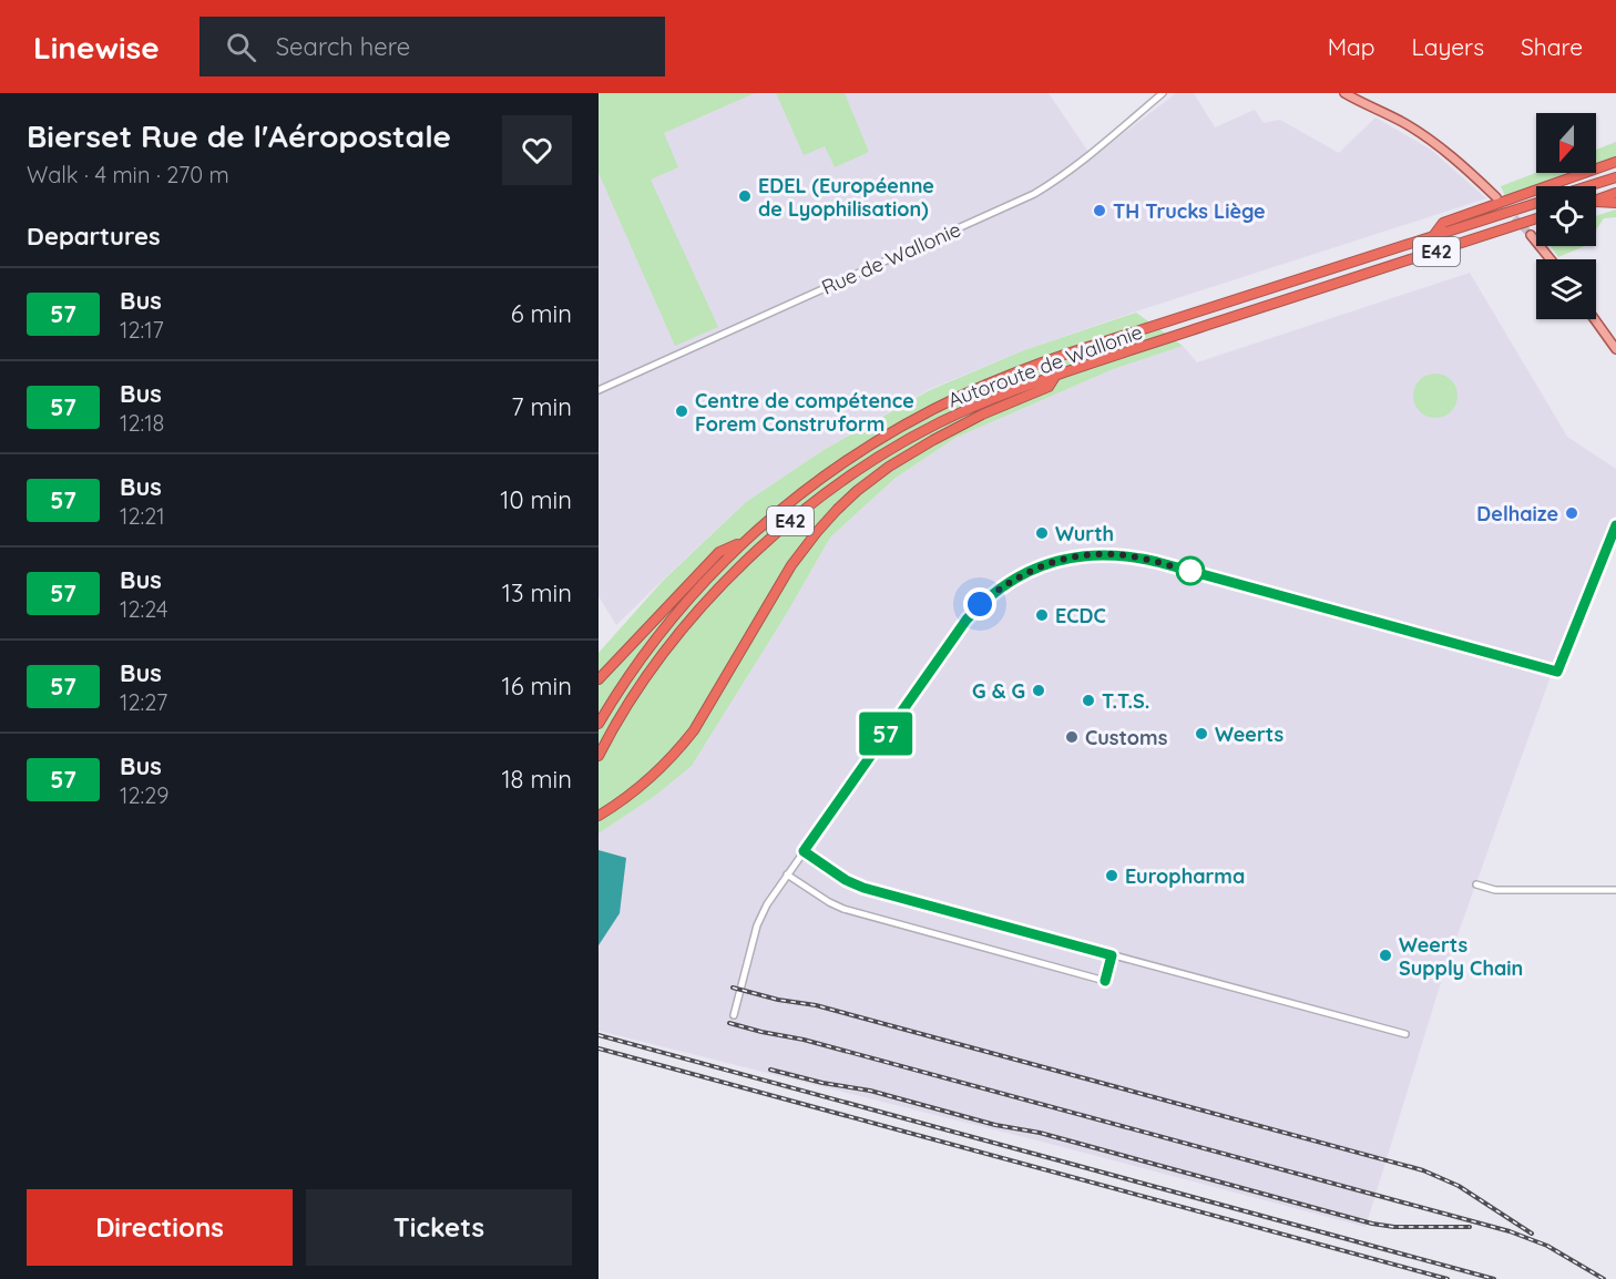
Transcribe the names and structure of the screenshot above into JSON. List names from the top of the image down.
{
  "streets": {
    "highway": ["E42", "Autoroute de Wallonie"],
    "street": ["Rue de Wallonie"]
  },
  "places": [
    "EDEL (Européenne de Lyophilisation)",
    "TH Trucks Liège",
    "Centre de compétence Forem Construform",
    "Delhaize",
    "Wurth",
    "ECDC",
    "G & G",
    "T.T.S.",
    "Weerts",
    "Customs",
    "Europharma",
    "Weerts Supply Chain"
  ],
  "lines": ["bus line 57"],
  "north": "bottom",
  "page": {
    "header": "Linewise",
    "search": "Search here",
    "nav": ["Map", "Layers", "Share"],
    "heading": [
      ["Bierset Rue de l'Aéropostale", "Walk · 4 min · 270 m"],
      "Departures"
    ],
    "on_map": "57",
    "list": [
      {
        "mark": "57",
        "name": "Bus",
        "note": "12:17",
        "value": "6 min"
      },
      {
        "mark": "57",
        "name": "Bus",
        "note": "12:18",
        "value": "7 min"
      },
      {
        "mark": "57",
        "name": "Bus",
        "note": "12:21",
        "value": "10 min"
      },
      {
        "mark": "57",
        "name": "Bus",
        "note": "12:24",
        "value": "13 min"
      },
      {
        "mark": "57",
        "name": "Bus",
        "note": "12:27",
        "value": "16 min"
      },
      {
        "mark": "57",
        "name": "Bus",
        "note": "12:29",
        "value": "18 min"
      }
    ],
    "buttons": ["Directions", "Tickets"]
  }
}
